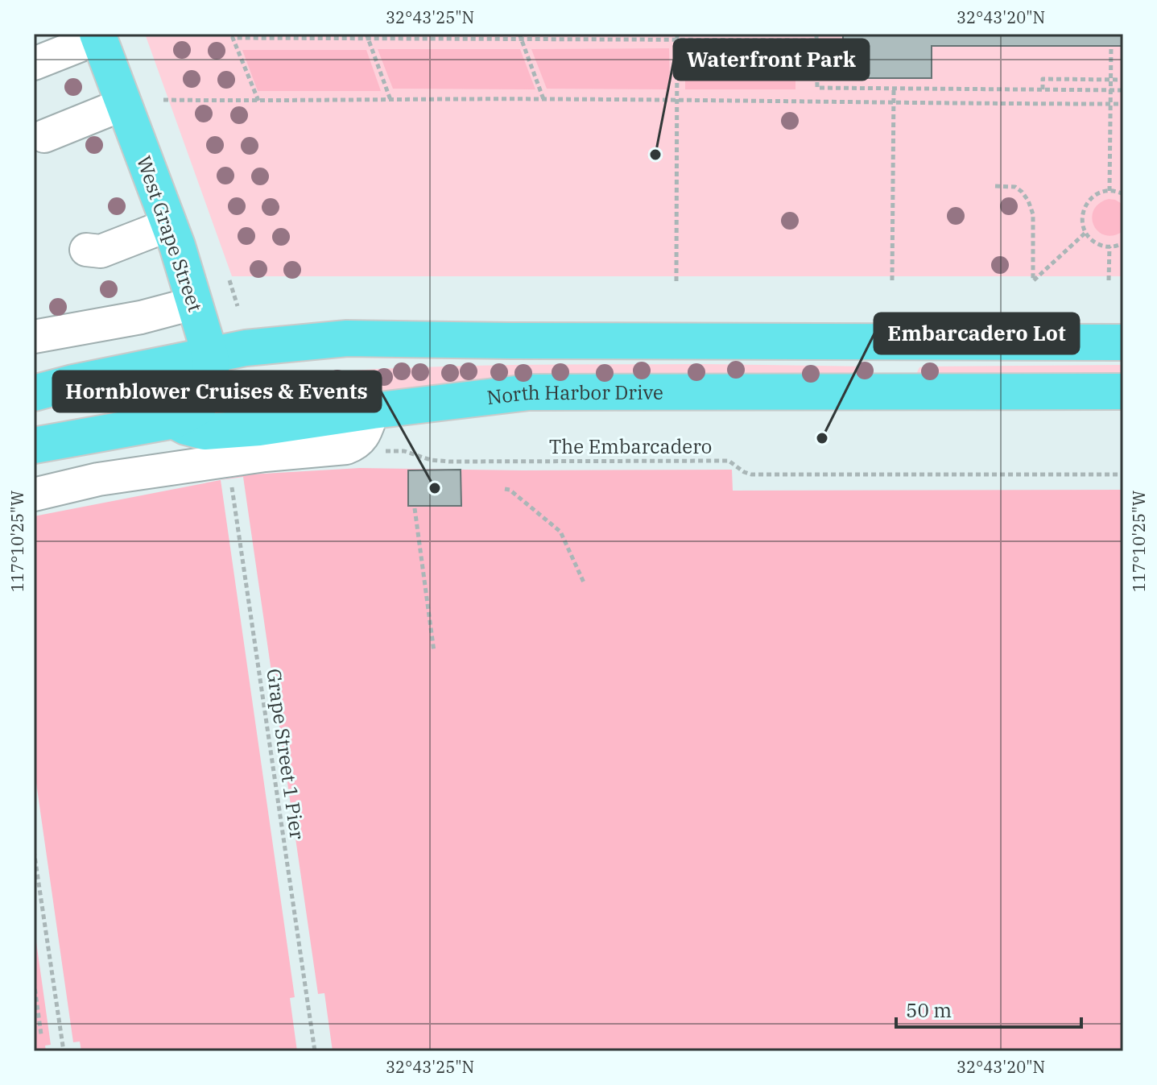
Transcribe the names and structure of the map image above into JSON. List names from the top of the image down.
{
  "streets": {
    "main road": ["West Grape Street", "North Harbor Drive"],
    "path": ["The Embarcadero", "Grape Street 1 Pier"]
  },
  "crossings": [
    ["West Grape Street", "North Harbor Drive"]
  ],
  "places": ["Waterfront Park", "Embarcadero Lot", "Hornblower Cruises & Events"],
  "scale_bar": "50 m",
  "coordinates": ["32°43'25\"N", "32°43'20\"N", "117°10'25\"W"]
}
